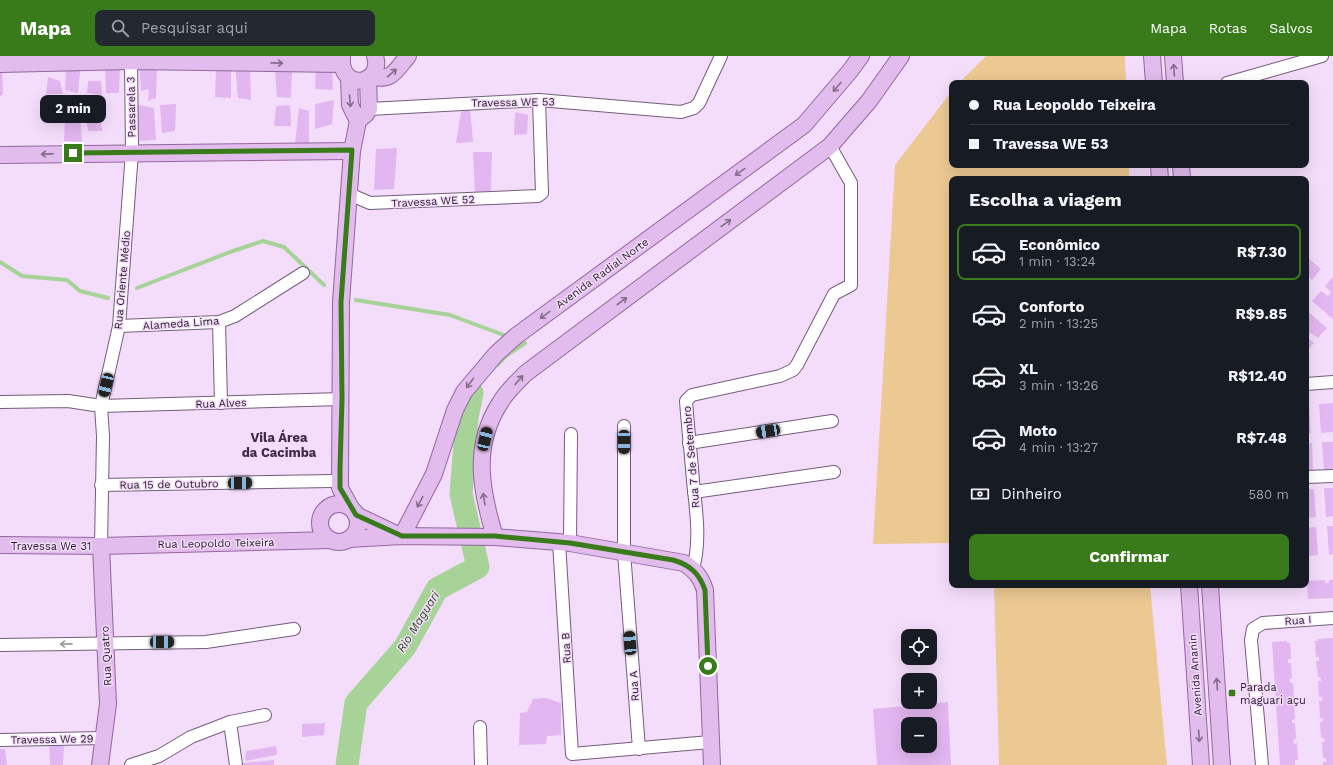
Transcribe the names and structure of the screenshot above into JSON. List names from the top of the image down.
{
  "streets": {
    "main road": [
      "Avenida Radial Norte",
      "Rua Leopoldo Teixeira",
      "Travessa We 31",
      "Rua Quatro",
      "Avenida Ananin"
    ],
    "street": [
      "Travessa WE 53",
      "Passarela 3",
      "Travessa WE 52",
      "Rua Oriente Médio",
      "Alameda Lima",
      "Rua Alves",
      "Rua 7 de Setembro",
      "Rua 15 de Outubro",
      "Rua I",
      "Rua B",
      "Rua A",
      "Travessa We 29"
    ]
  },
  "crossings": [
    ["Travessa WE 53", "Travessa WE 52"],
    ["Passarela 3", "Rua Oriente Médio"],
    ["Rua Oriente Médio", "Alameda Lima"],
    ["Rua Oriente Médio", "Rua Alves"],
    ["Rua Oriente Médio", "Rua 15 de Outubro"],
    ["Rua Oriente Médio", "Rua Leopoldo Teixeira"],
    ["Rua Oriente Médio", "Travessa We 31"],
    ["Rua Oriente Médio", "Rua Quatro"],
    ["Rua Leopoldo Teixeira", "Travessa We 31"],
    ["Rua Leopoldo Teixeira", "Rua Quatro"],
    ["Travessa We 31", "Rua Quatro"],
    ["Rua B", "Rua A"],
    ["Rua Quatro", "Travessa We 29"]
  ],
  "districts": ["Vila Área da Cacimba"],
  "water": ["Rio Maguari"],
  "places": {
    "transit": ["Parada maguari açu"]
  },
  "page": {
    "header": "Mapa",
    "search": "Pesquisar aqui",
    "nav": ["Mapa", "Rotas", "Salvos"],
    "banner": ["Rua Leopoldo Teixeira", "Travessa WE 53"],
    "bubble": "2 min",
    "heading": "Escolha a viagem",
    "list": [
      {
        "name": "Econômico",
        "note": "1 min · 13:24",
        "value": "R$7.30"
      },
      {
        "name": "Conforto",
        "note": "2 min · 13:25",
        "value": "R$9.85"
      },
      {
        "name": "XL",
        "note": "3 min · 13:26",
        "value": "R$12.40"
      },
      {
        "name": "Moto",
        "note": "4 min · 13:27",
        "value": "R$7.48"
      }
    ],
    "pay": ["Dinheiro", "580 m"],
    "buttons": "Confirmar",
    "map_buttons": ["+", "−"]
  }
}
